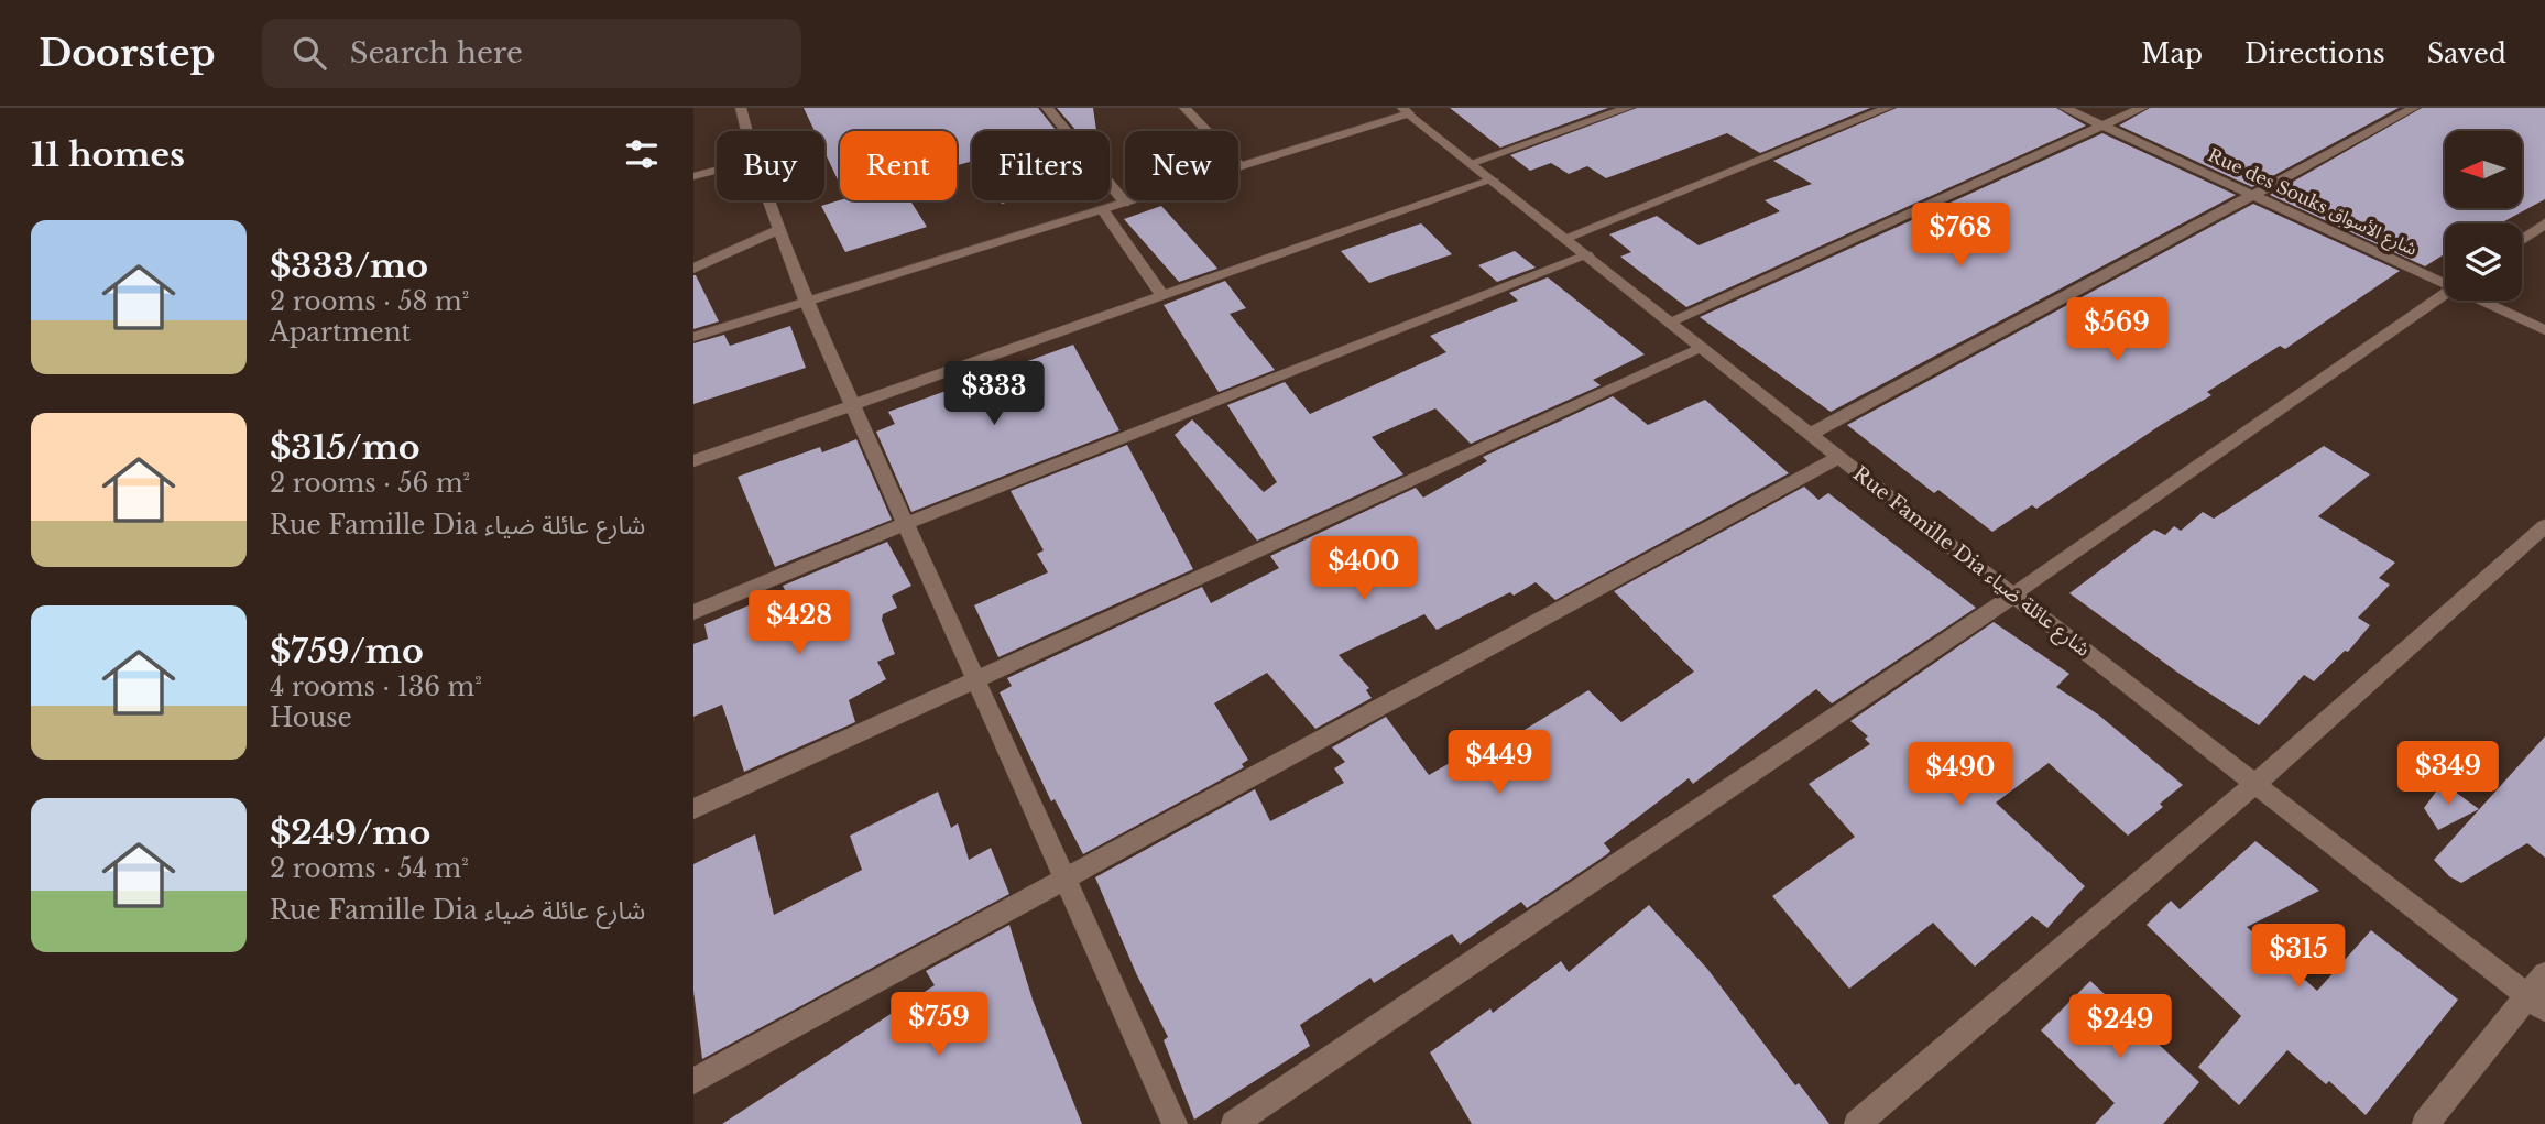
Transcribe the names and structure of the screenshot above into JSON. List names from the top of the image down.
{
  "streets": {
    "street": ["Rue des Souks شارع الأسواق", "Rue Famille Dia شارع عائلة ضياء"]
  },
  "north": "left",
  "page": {
    "header": "Doorstep",
    "search": "Search here",
    "nav": ["Map", "Directions", "Saved"],
    "heading": "11 homes",
    "chip": [
      "Buy",
      "Rent",
      "Filters",
      "New"
    ],
    "list": [
      {
        "name": "$333/mo",
        "note": "2 rooms · 58 m² · Apartment"
      },
      {
        "name": "$315/mo",
        "note": "2 rooms · 56 m² · Rue Famille Dia شارع عائلة ضياء"
      },
      {
        "name": "$759/mo",
        "note": "4 rooms · 136 m² · House"
      },
      {
        "name": "$249/mo",
        "note": "2 rooms · 54 m² · Rue Famille Dia شارع عائلة ضياء"
      }
    ],
    "price": [
      "$768",
      "$569",
      "$333",
      "$400",
      "$428",
      "$449",
      "$349",
      "$490",
      "$315",
      "$759",
      "$249"
    ]
  }
}
